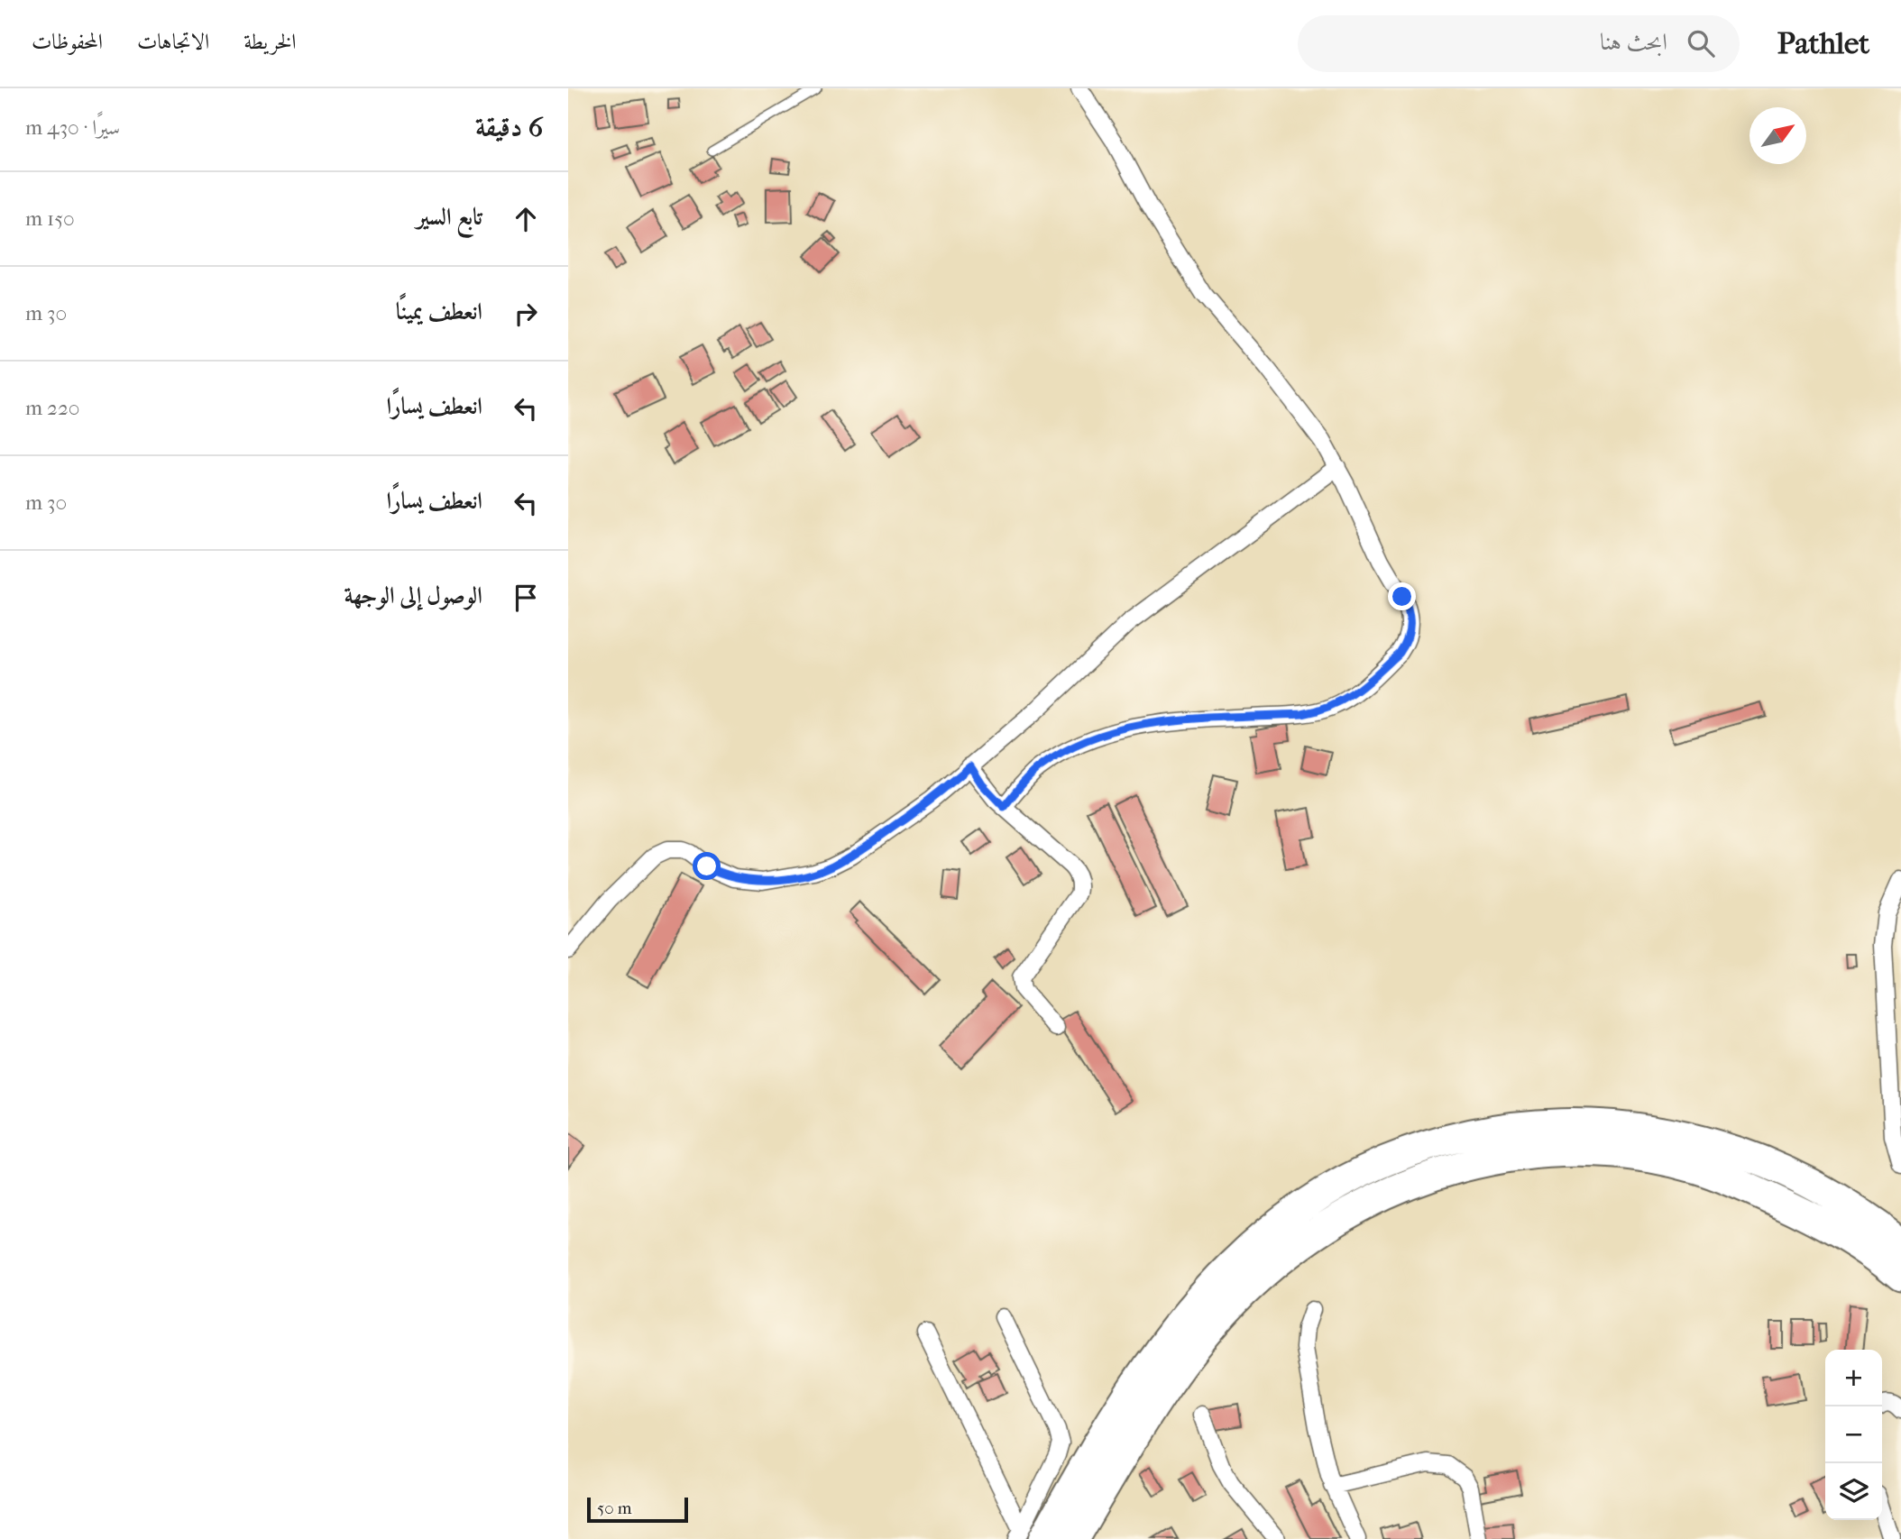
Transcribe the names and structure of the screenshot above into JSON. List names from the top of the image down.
{
  "scale_bar": "50 m",
  "north": "top right",
  "page": {
    "header": "Pathlet",
    "search": "ابحث هنا",
    "nav": ["الخريطة", "الاتجاهات", "المحفوظات"],
    "heading": ["6 دقيقة", "سيرًا · 430 m"],
    "list": [
      ["تابع السير", "150 m"],
      ["انعطف يمينًا", "30 m"],
      ["انعطف يسارًا", "220 m"],
      ["انعطف يسارًا", "30 m"],
      "الوصول إلى الوجهة"
    ],
    "map_buttons": ["+", "−"],
    "scale": "50 m"
  }
}
